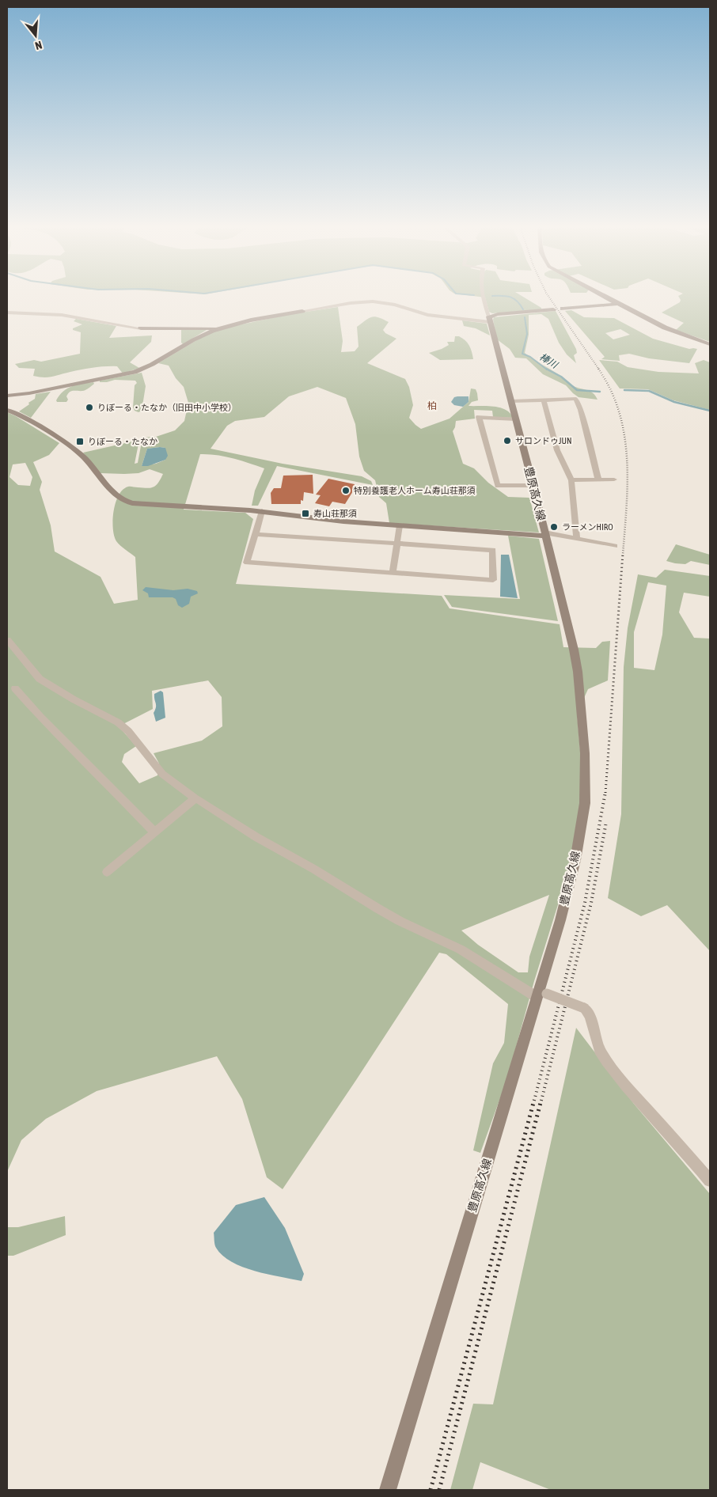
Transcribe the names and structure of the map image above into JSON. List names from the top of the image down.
{
  "streets": {
    "main road": ["豊原高久線"]
  },
  "districts": ["柏"],
  "water": ["棒川"],
  "places": {
    "other": [
      "りぼーる・たなか（旧田中小学校）",
      "サロンドゥJUN",
      "特別養護老人ホーム寿山荘那須",
      "ラーメンHIRO"
    ],
    "transit": ["りぼーる・たなか", "寿山荘那須"]
  },
  "north": "bottom"
}
